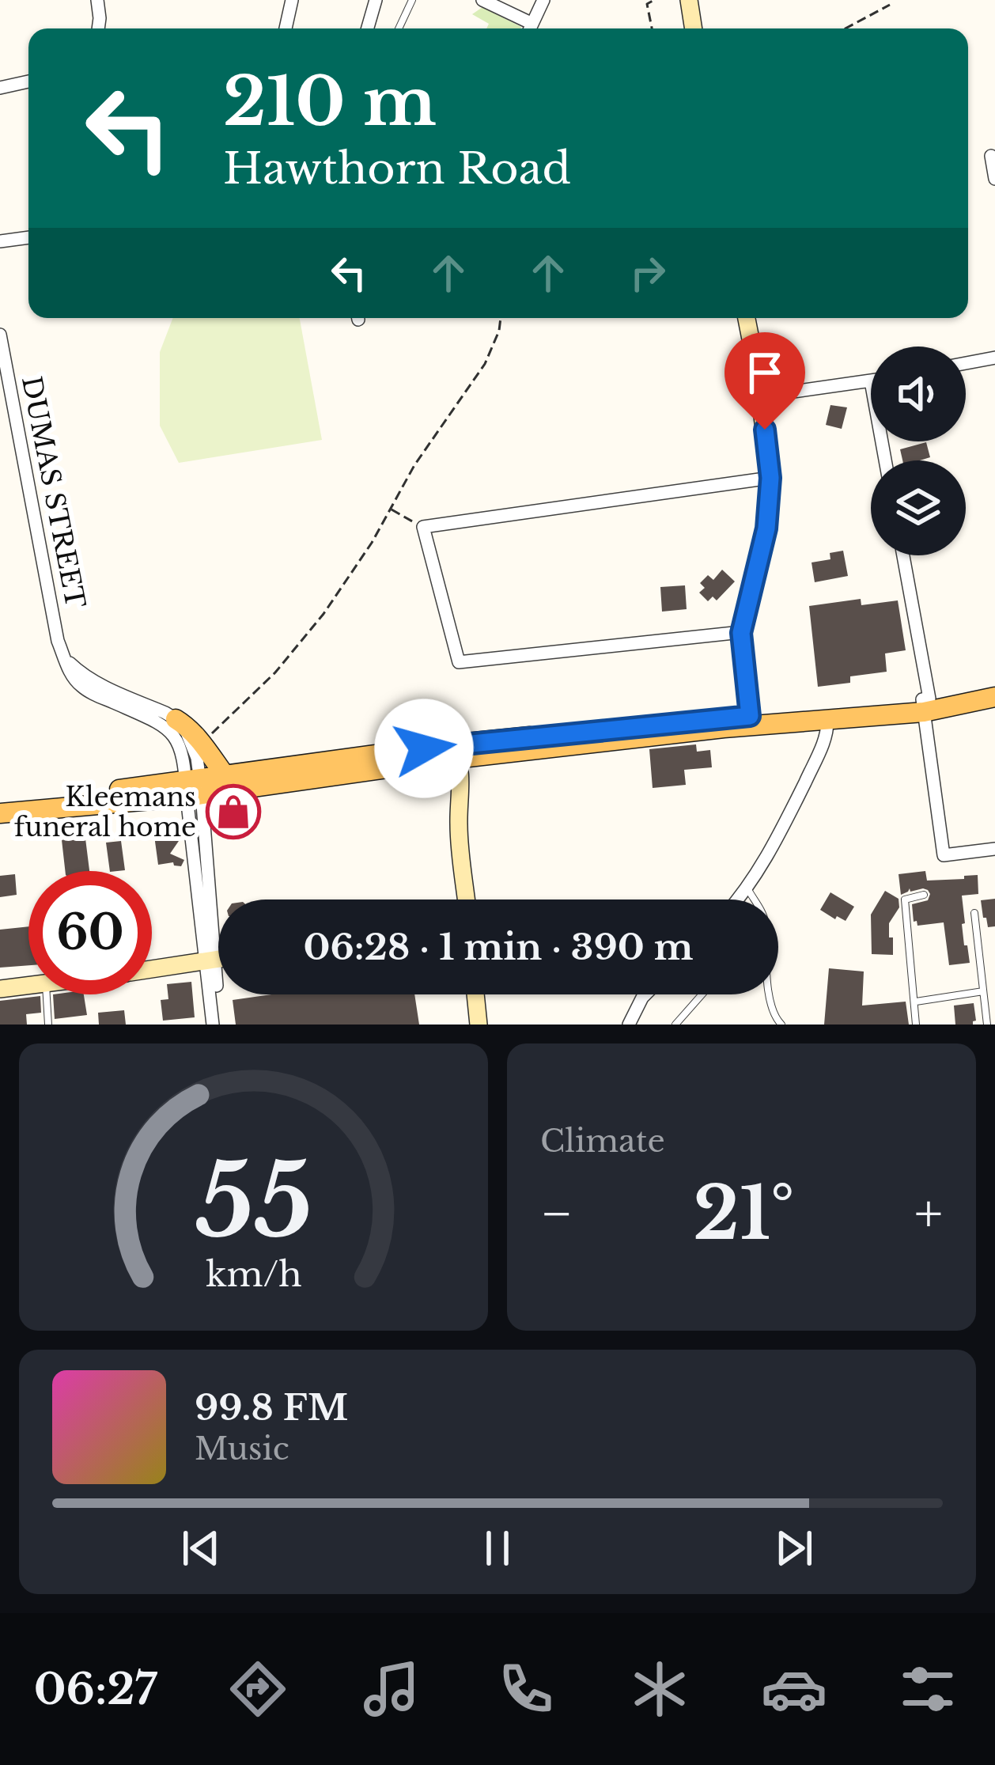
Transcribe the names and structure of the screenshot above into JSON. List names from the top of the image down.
{
  "streets": {
    "street": ["DUMAS STREET"]
  },
  "places": {
    "shop": ["Kleemans funeral home"]
  },
  "page": {
    "turn": ["210 m", "Hawthorn Road"],
    "limit": "60",
    "trip": "06:28 · 1 min · 390 m",
    "tile": "Climate",
    "heat": ["−", "21°", "+"],
    "song": ["99.8 FM", "Music"],
    "tabs": "06:27",
    "gauge": ["55", "km/h"]
  }
}
